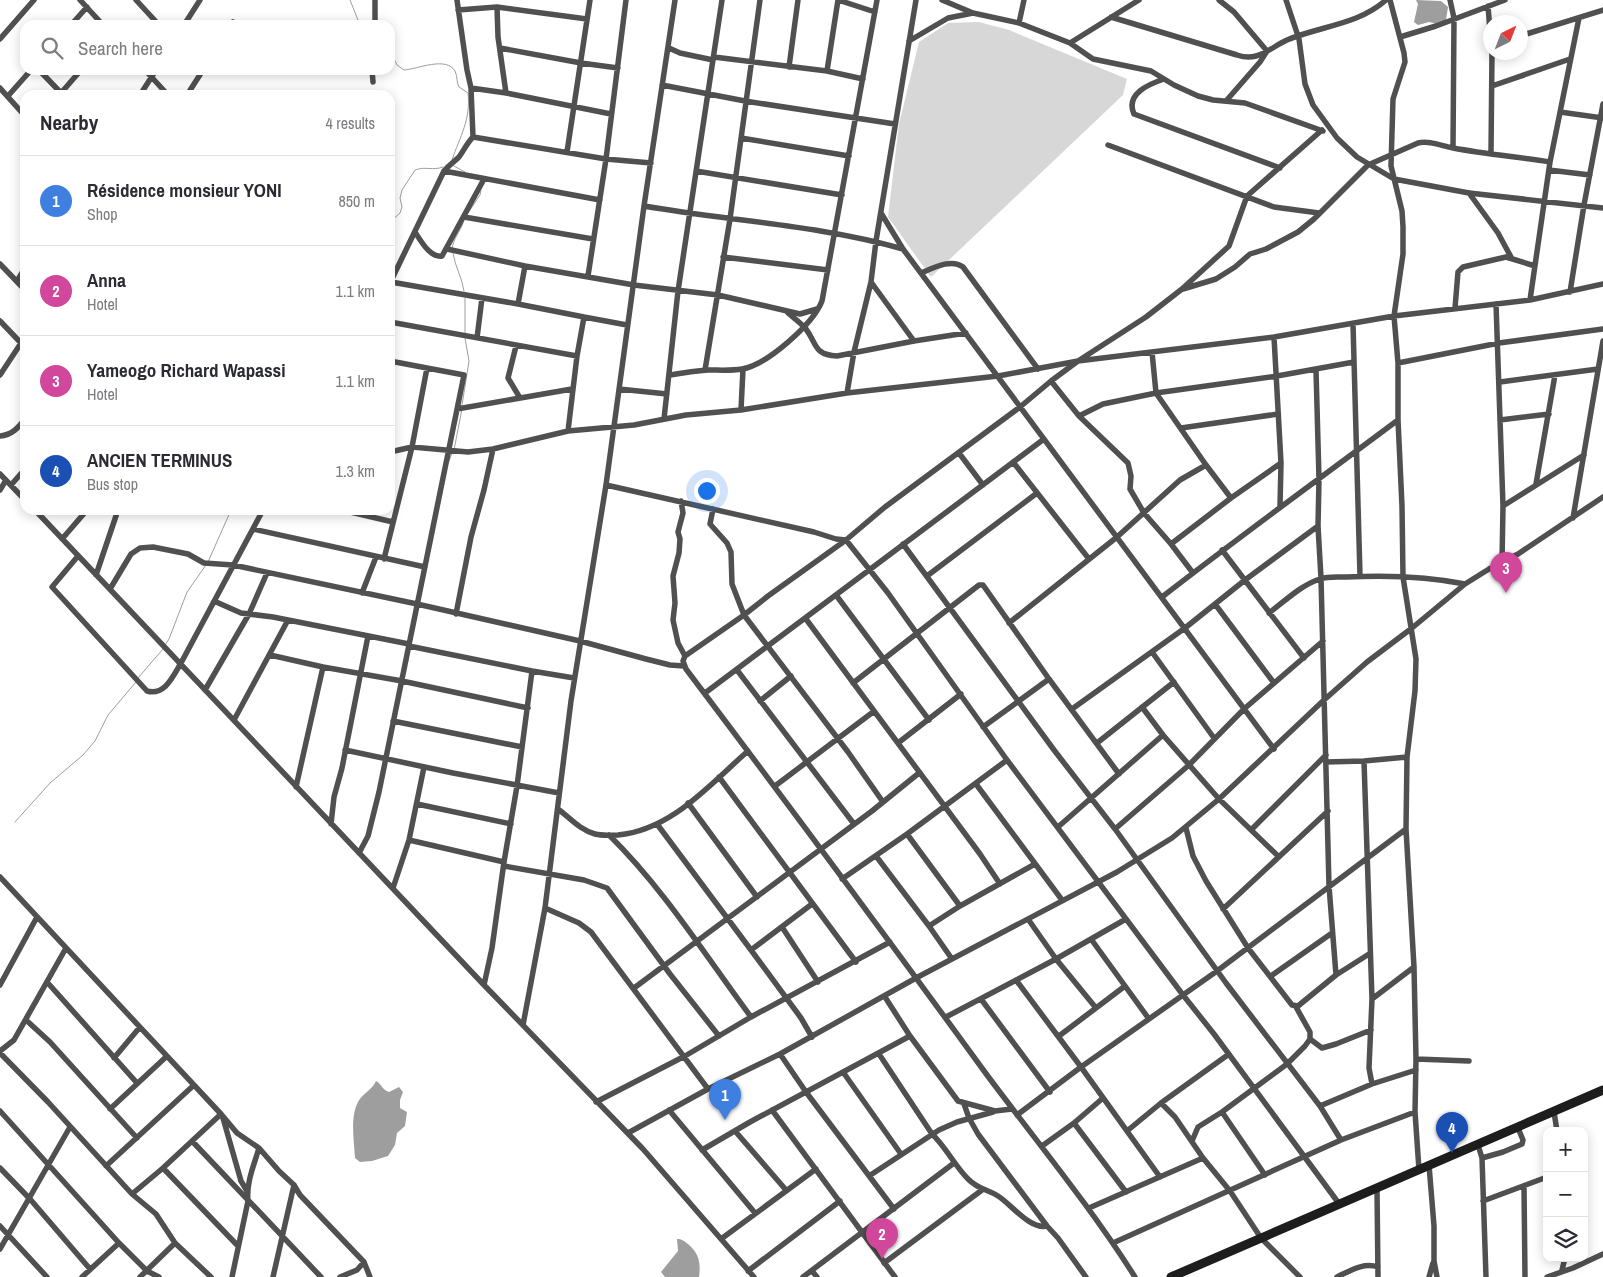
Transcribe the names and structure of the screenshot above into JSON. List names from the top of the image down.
{
  "north": "top right",
  "page": {
    "search": "Search here",
    "heading": ["Nearby", "4 results"],
    "list": [
      {
        "mark": "1",
        "name": "Résidence monsieur YONI",
        "note": "Shop",
        "value": "850 m"
      },
      {
        "mark": "2",
        "name": "Anna",
        "note": "Hotel",
        "value": "1.1 km"
      },
      {
        "mark": "3",
        "name": "Yameogo Richard Wapassi",
        "note": "Hotel",
        "value": "1.1 km"
      },
      {
        "mark": "4",
        "name": "ANCIEN TERMINUS",
        "note": "Bus stop",
        "value": "1.3 km"
      }
    ],
    "pins": [
      "3",
      "1",
      "4",
      "2"
    ],
    "map_buttons": ["+", "−"]
  }
}
